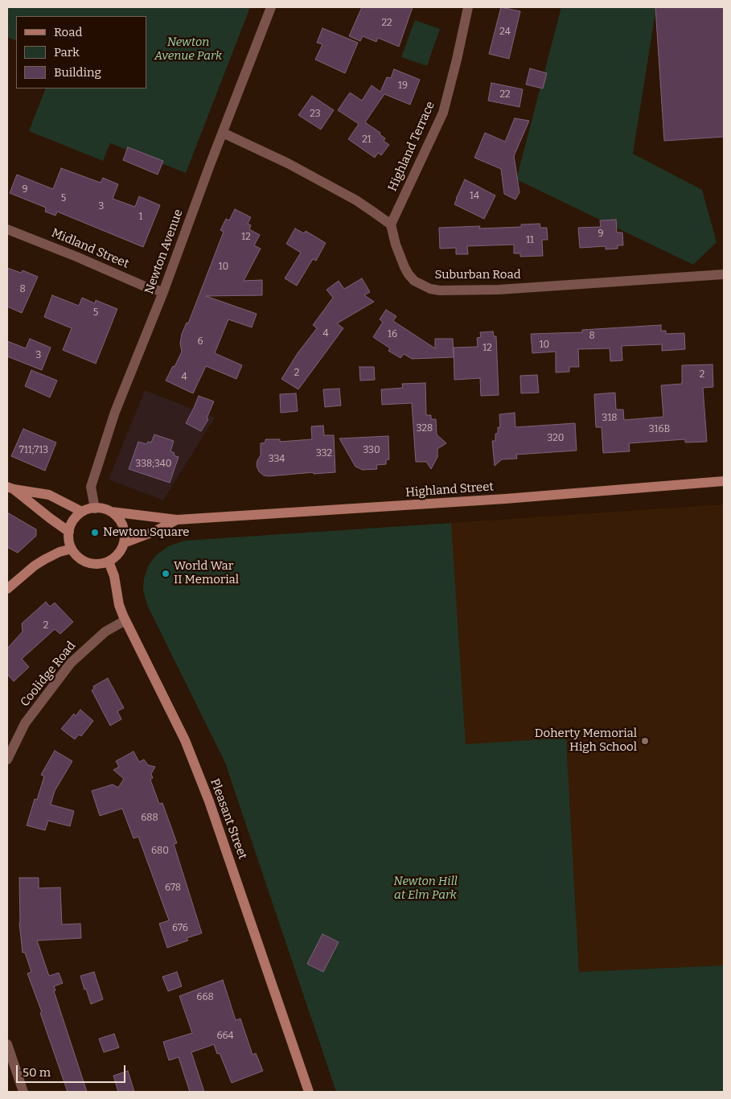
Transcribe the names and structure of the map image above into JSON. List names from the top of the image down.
{
  "streets": {
    "main road": ["Highland Street", "Pleasant Street"],
    "street": [
      "Highland Terrace",
      "Midland Street",
      "Newton Avenue",
      "Suburban Road",
      "Coolidge Road"
    ]
  },
  "crossings": [
    ["Highland Terrace", "Suburban Road"],
    ["Midland Street", "Newton Avenue"],
    ["Newton Avenue", "Highland Street"],
    ["Newton Avenue", "Pleasant Street"],
    ["Highland Street", "Pleasant Street"],
    ["Coolidge Road", "Pleasant Street"]
  ],
  "parks": ["Newton Avenue Park", "Newton Hill at Elm Park"],
  "places": ["Newton Square", "World War II Memorial", "Doherty Memorial High School"],
  "house_numbers": [
    "22",
    "24",
    "19",
    "22",
    "23",
    "21",
    "9",
    "14",
    "5",
    "3",
    "1",
    "9",
    "12",
    "11",
    "10",
    "8",
    "5",
    "4",
    "16",
    "8",
    "6",
    "10",
    "12",
    "3",
    "2",
    "2",
    "4",
    "318",
    "328",
    "316B",
    "320",
    "711;713",
    "330",
    "332",
    "334",
    "338;340",
    "2",
    "688",
    "680",
    "678",
    "676",
    "668",
    "664"
  ],
  "legend": ["Road", "Park", "Building"],
  "scale_bar": "50 m"
}
